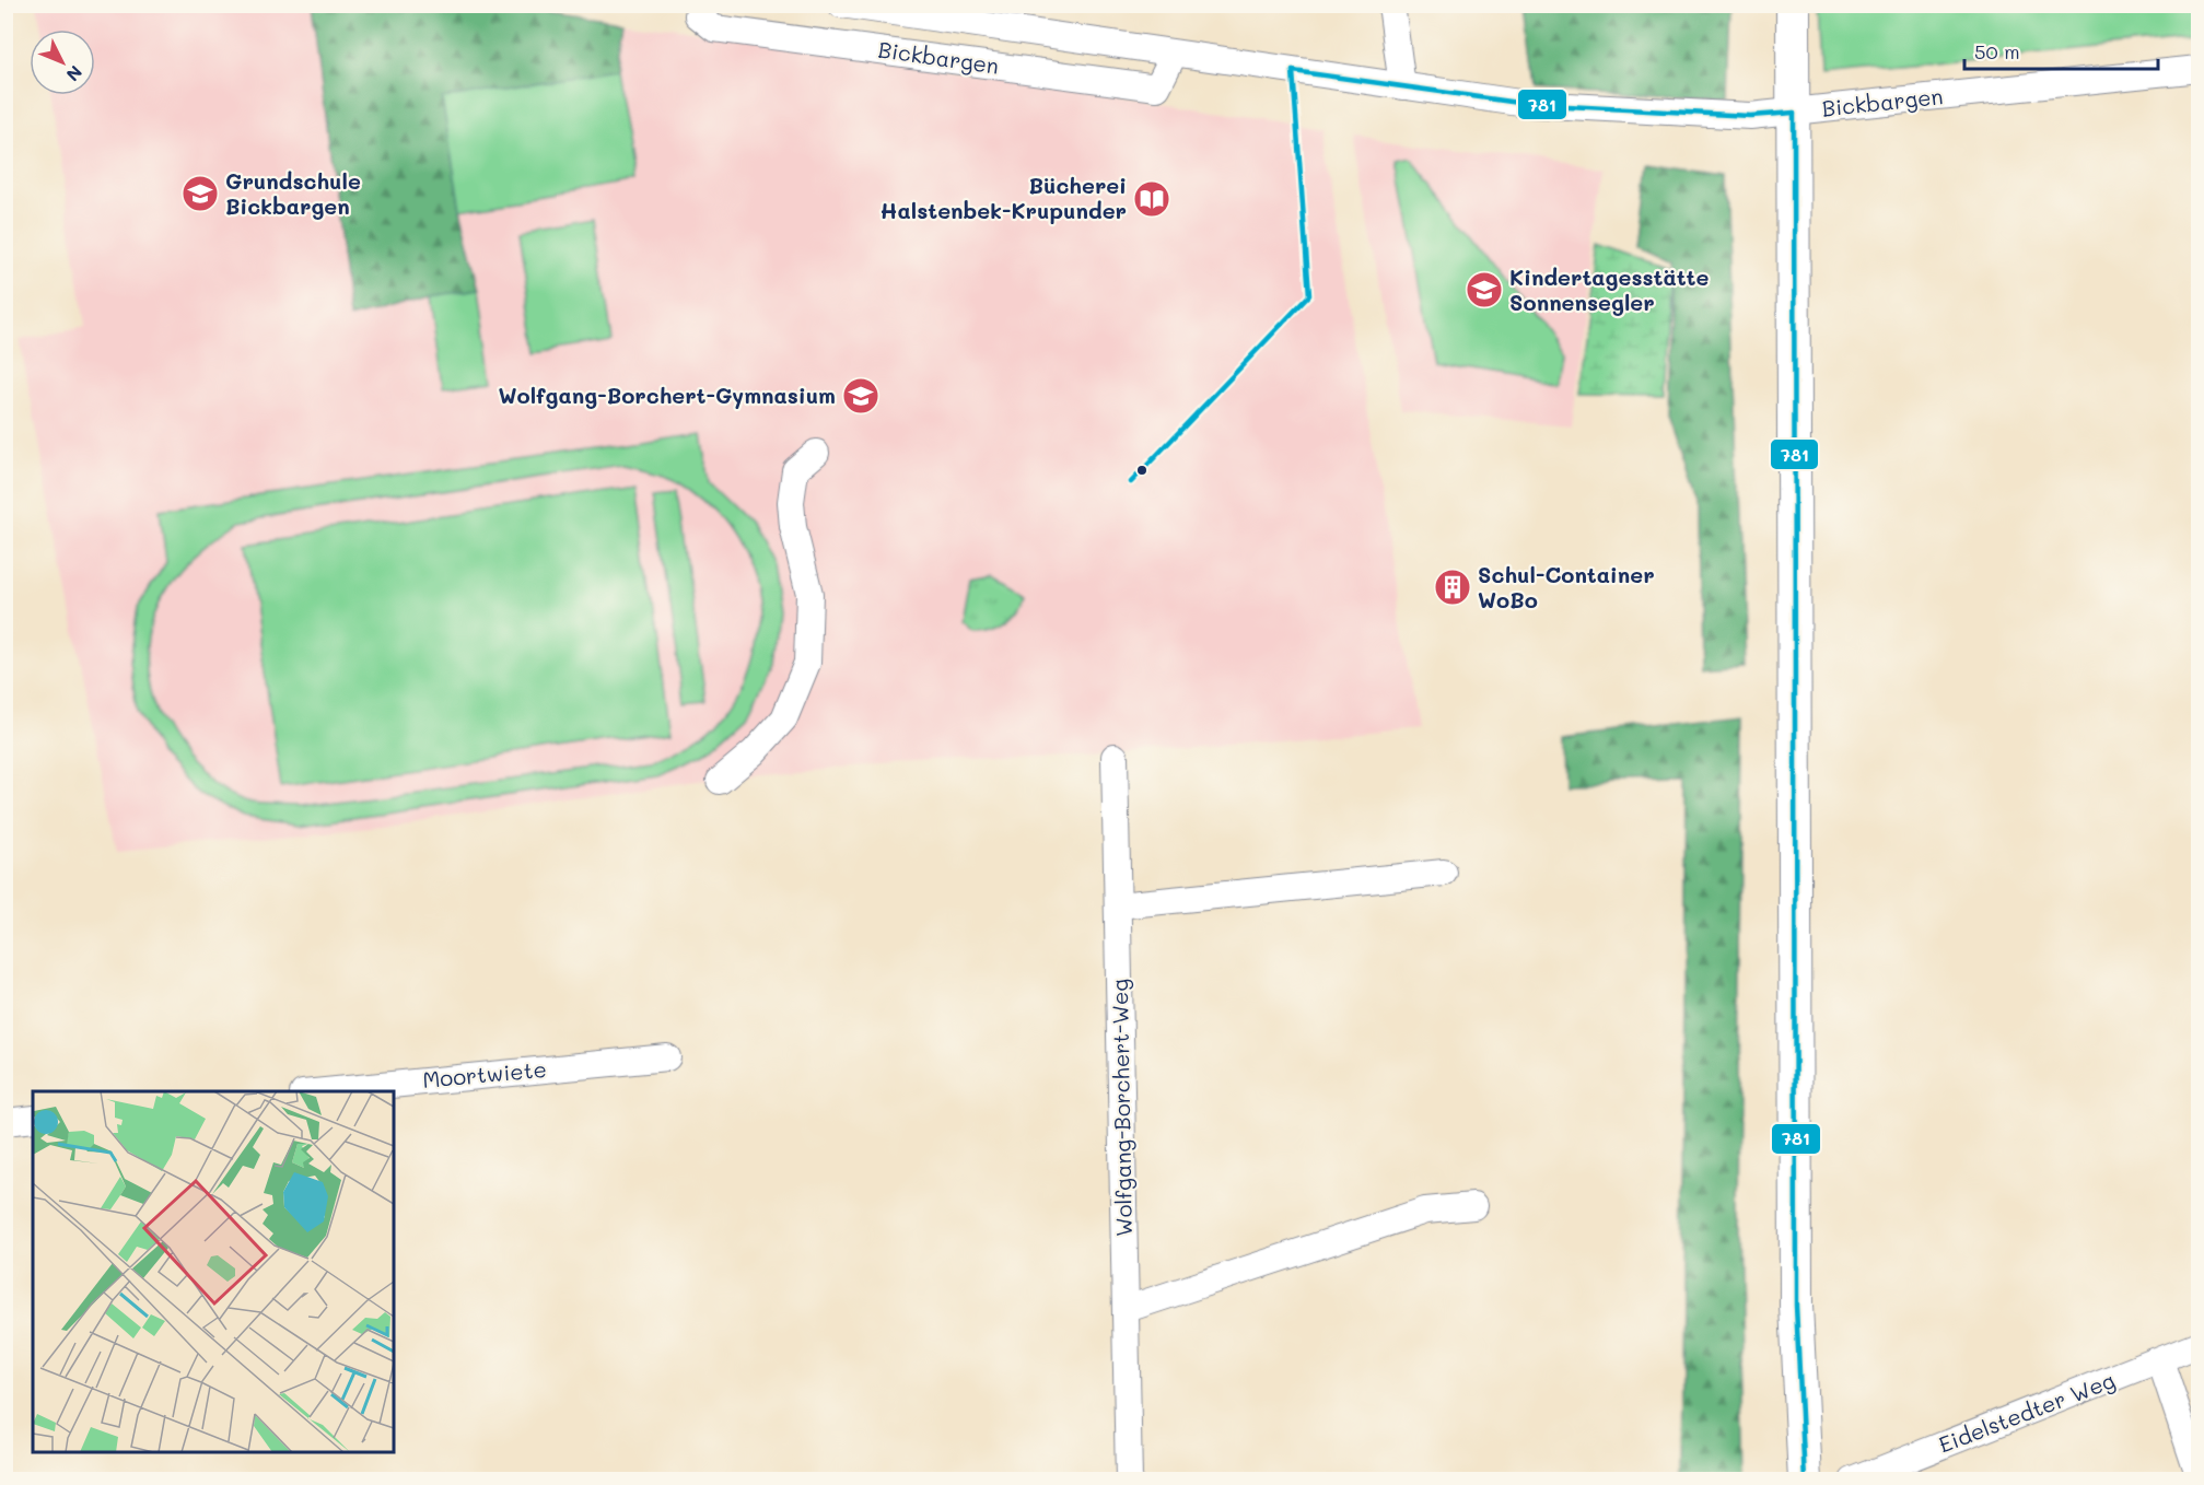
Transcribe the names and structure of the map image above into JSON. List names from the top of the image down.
{
  "streets": {
    "street": [
      "Bickbargen",
      "Moortwiete",
      "Wolfgang-Borchert-Weg",
      "Eidelstedter Weg"
    ]
  },
  "places": {
    "school or university": ["Grundschule Bickbargen", "Kindertagesstätte Sonnensegler", "Wolfgang-Borchert-Gymnasium"],
    "library": ["Bücherei Halstenbek-Krupunder"],
    "building": ["Schul-Container WoBo"]
  },
  "lines": ["transit line 781"],
  "scale_bar": "50 m",
  "north": "bottom right"
}
